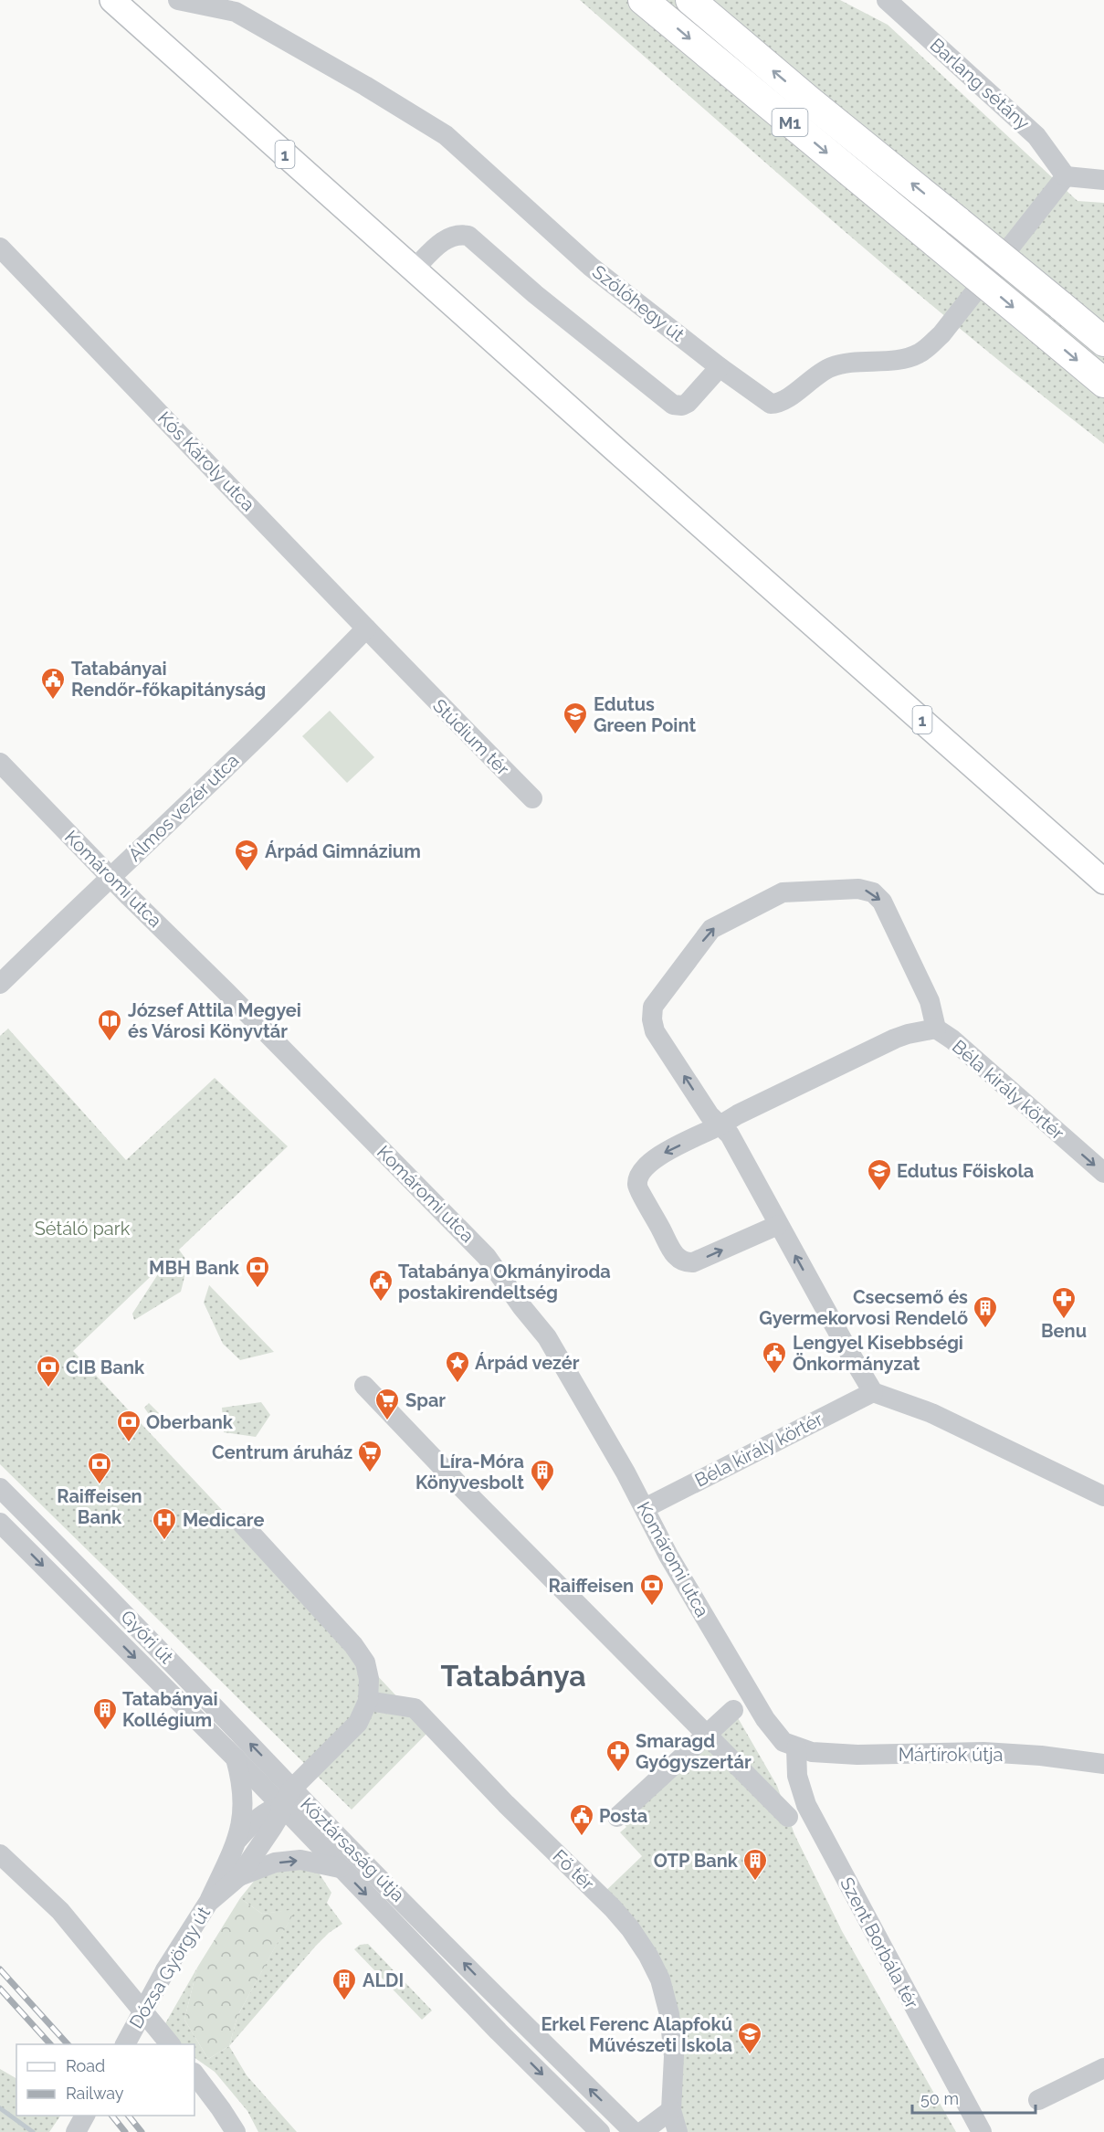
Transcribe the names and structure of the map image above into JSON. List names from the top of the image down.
{
  "streets": {
    "highway": ["M1"],
    "main road": ["1"],
    "street": [
      "Barlang sétány",
      "Szőlőhegy út",
      "Kós Károly utca",
      "Stúdium tér",
      "Álmos vezér utca",
      "Komáromi utca",
      "Béla király körtér",
      "Győri út",
      "Mártírok útja",
      "Köztársaság útja",
      "Fő tér",
      "Szent Borbála tér",
      "Dózsa György út"
    ]
  },
  "crossings": [
    ["Barlang sétány", "Szőlőhegy út"],
    ["Kós Károly utca", "Stúdium tér"],
    ["Kós Károly utca", "Álmos vezér utca"],
    ["Álmos vezér utca", "Komáromi utca"],
    ["Komáromi utca", "Béla király körtér"],
    ["Komáromi utca", "Mártírok útja"],
    ["Komáromi utca", "Szent Borbála tér"],
    ["Győri út", "Köztársaság útja"],
    ["Győri út", "Dózsa György út"],
    ["Mártírok útja", "Szent Borbála tér"],
    ["Köztársaság útja", "Dózsa György út"]
  ],
  "districts": ["Tatabánya"],
  "parks": ["Sétáló park"],
  "places": {
    "public building": [
      "Tatabányai Rendőr-főkapitányság",
      "Tatabánya Okmányiroda postakirendeltség",
      "Lengyel Kisebbségi Önkormányzat",
      "Posta"
    ],
    "school or university": [
      "Edutus Green Point",
      "Árpád Gimnázium",
      "Edutus Főiskola",
      "Erkel Ferenc Alapfokú Művészeti Iskola"
    ],
    "library": ["József Attila Megyei és Városi Könyvtár"],
    "bank": [
      "MBH Bank",
      "CIB Bank",
      "Oberbank",
      "Raiffeisen Bank",
      "Raiffeisen"
    ],
    "pharmacy": ["Benu", "Smaragd Gyógyszertár"],
    "building": [
      "Csecsemő és Gyermekorvosi Rendelő",
      "Líra-Móra Könyvesbolt",
      "Tatabányai Kollégium",
      "OTP Bank",
      "ALDI"
    ],
    "place": ["Árpád vezér"],
    "supermarket": ["Spar", "Centrum áruház"],
    "hospital": ["Medicare"]
  },
  "legend": ["Road", "Railway"],
  "scale_bar": "50 m"
}
